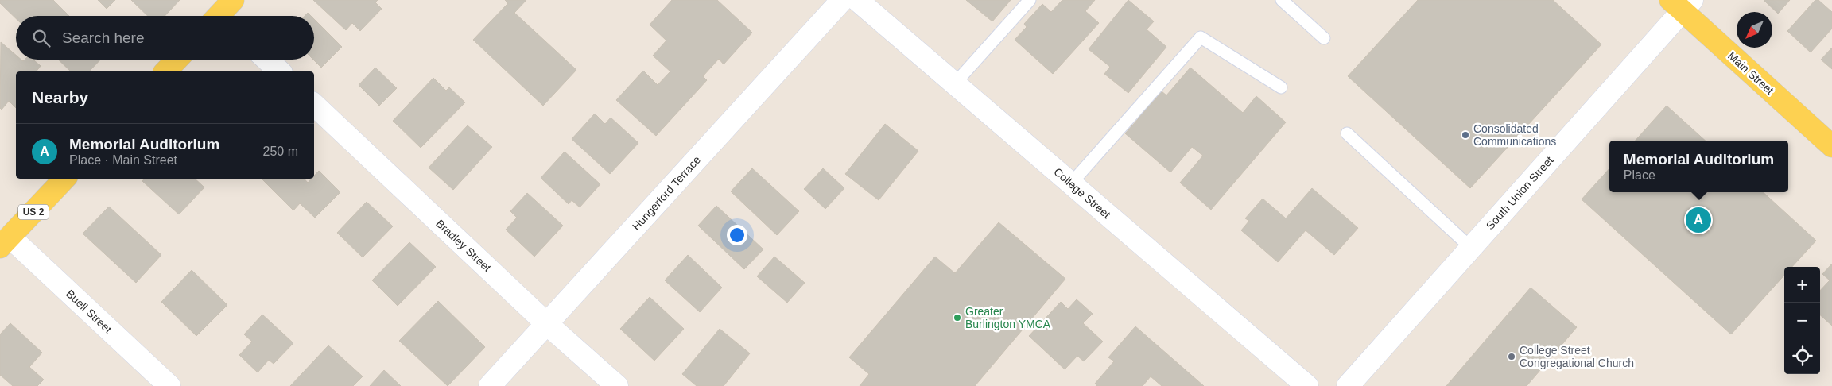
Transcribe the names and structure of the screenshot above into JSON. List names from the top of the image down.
{
  "streets": {
    "main road": ["Main Street", "US 2"],
    "street": [
      "Hungerford Terrace",
      "College Street",
      "South Union Street",
      "Bradley Street",
      "Buell Street"
    ]
  },
  "crossings": [
    ["Main Street", "South Union Street"],
    ["Hungerford Terrace", "Bradley Street"],
    ["US 2", "Buell Street"]
  ],
  "places": ["Consolidated Communications", "Greater Burlington YMCA", "College Street Congregational Church"],
  "north": "bottom left",
  "page": {
    "search": "Search here",
    "heading": "Nearby",
    "list": [
      {
        "mark": "A",
        "name": "Memorial Auditorium",
        "note": "Place · Main Street",
        "value": "250 m"
      }
    ],
    "popup": ["Memorial Auditorium", "Place"],
    "pins": "A",
    "map_buttons": ["+", "−"]
  }
}
